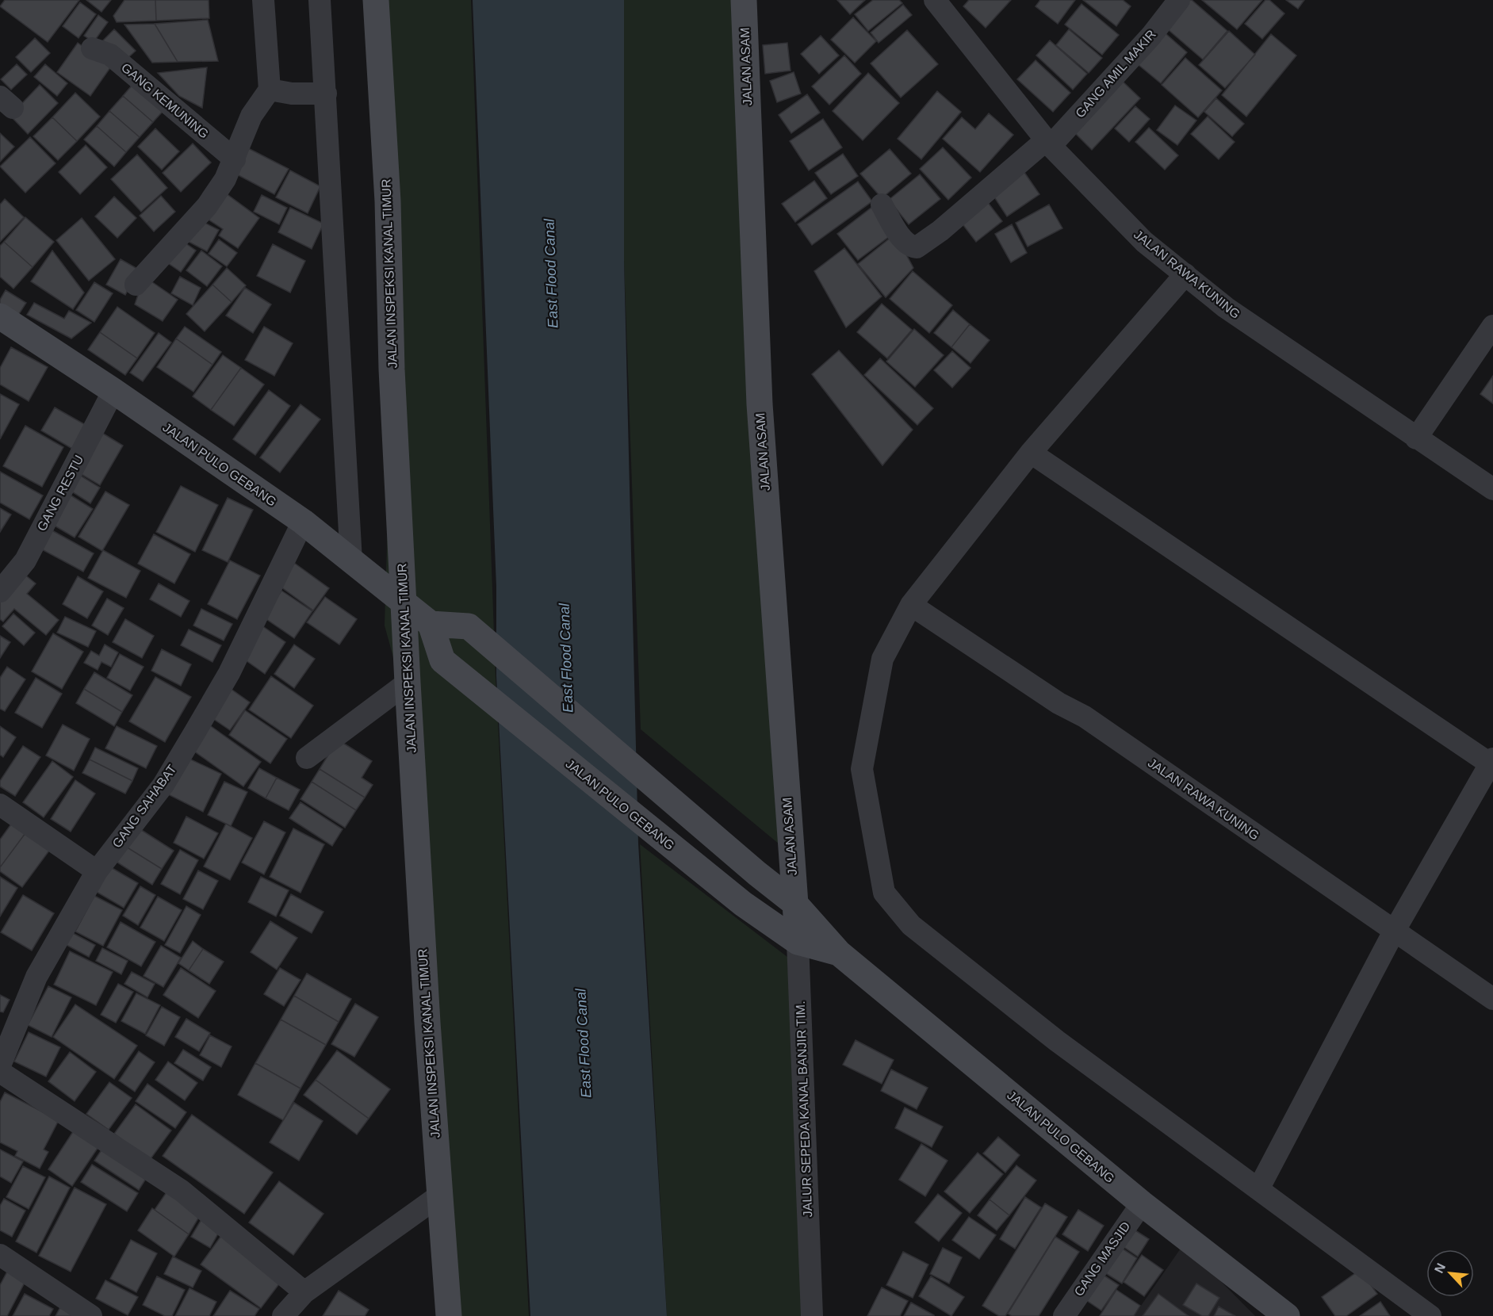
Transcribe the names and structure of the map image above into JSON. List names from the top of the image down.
{
  "streets": {
    "street": [
      "JALAN ASAM",
      "GANG AMIL MAKIR",
      "GANG KEMUNING",
      "JALAN INSPEKSI KANAL TIMUR",
      "JALAN RAWA KUNING",
      "JALAN PULO GEBANG",
      "GANG RESTU",
      "GANG SAHABAT",
      "JALUR SEPEDA KANAL BANJIR TIM.",
      "GANG MASJID"
    ]
  },
  "crossings": [
    ["JALAN ASAM", "JALAN PULO GEBANG"],
    ["JALAN ASAM", "JALUR SEPEDA KANAL BANJIR TIM."],
    ["GANG AMIL MAKIR", "JALAN RAWA KUNING"],
    ["JALAN INSPEKSI KANAL TIMUR", "JALAN PULO GEBANG"],
    ["JALAN PULO GEBANG", "GANG RESTU"],
    ["JALAN PULO GEBANG", "GANG SAHABAT"],
    ["JALAN PULO GEBANG", "JALUR SEPEDA KANAL BANJIR TIM."],
    ["JALAN PULO GEBANG", "GANG MASJID"]
  ],
  "water": ["East Flood Canal"],
  "north": "top left"
}
